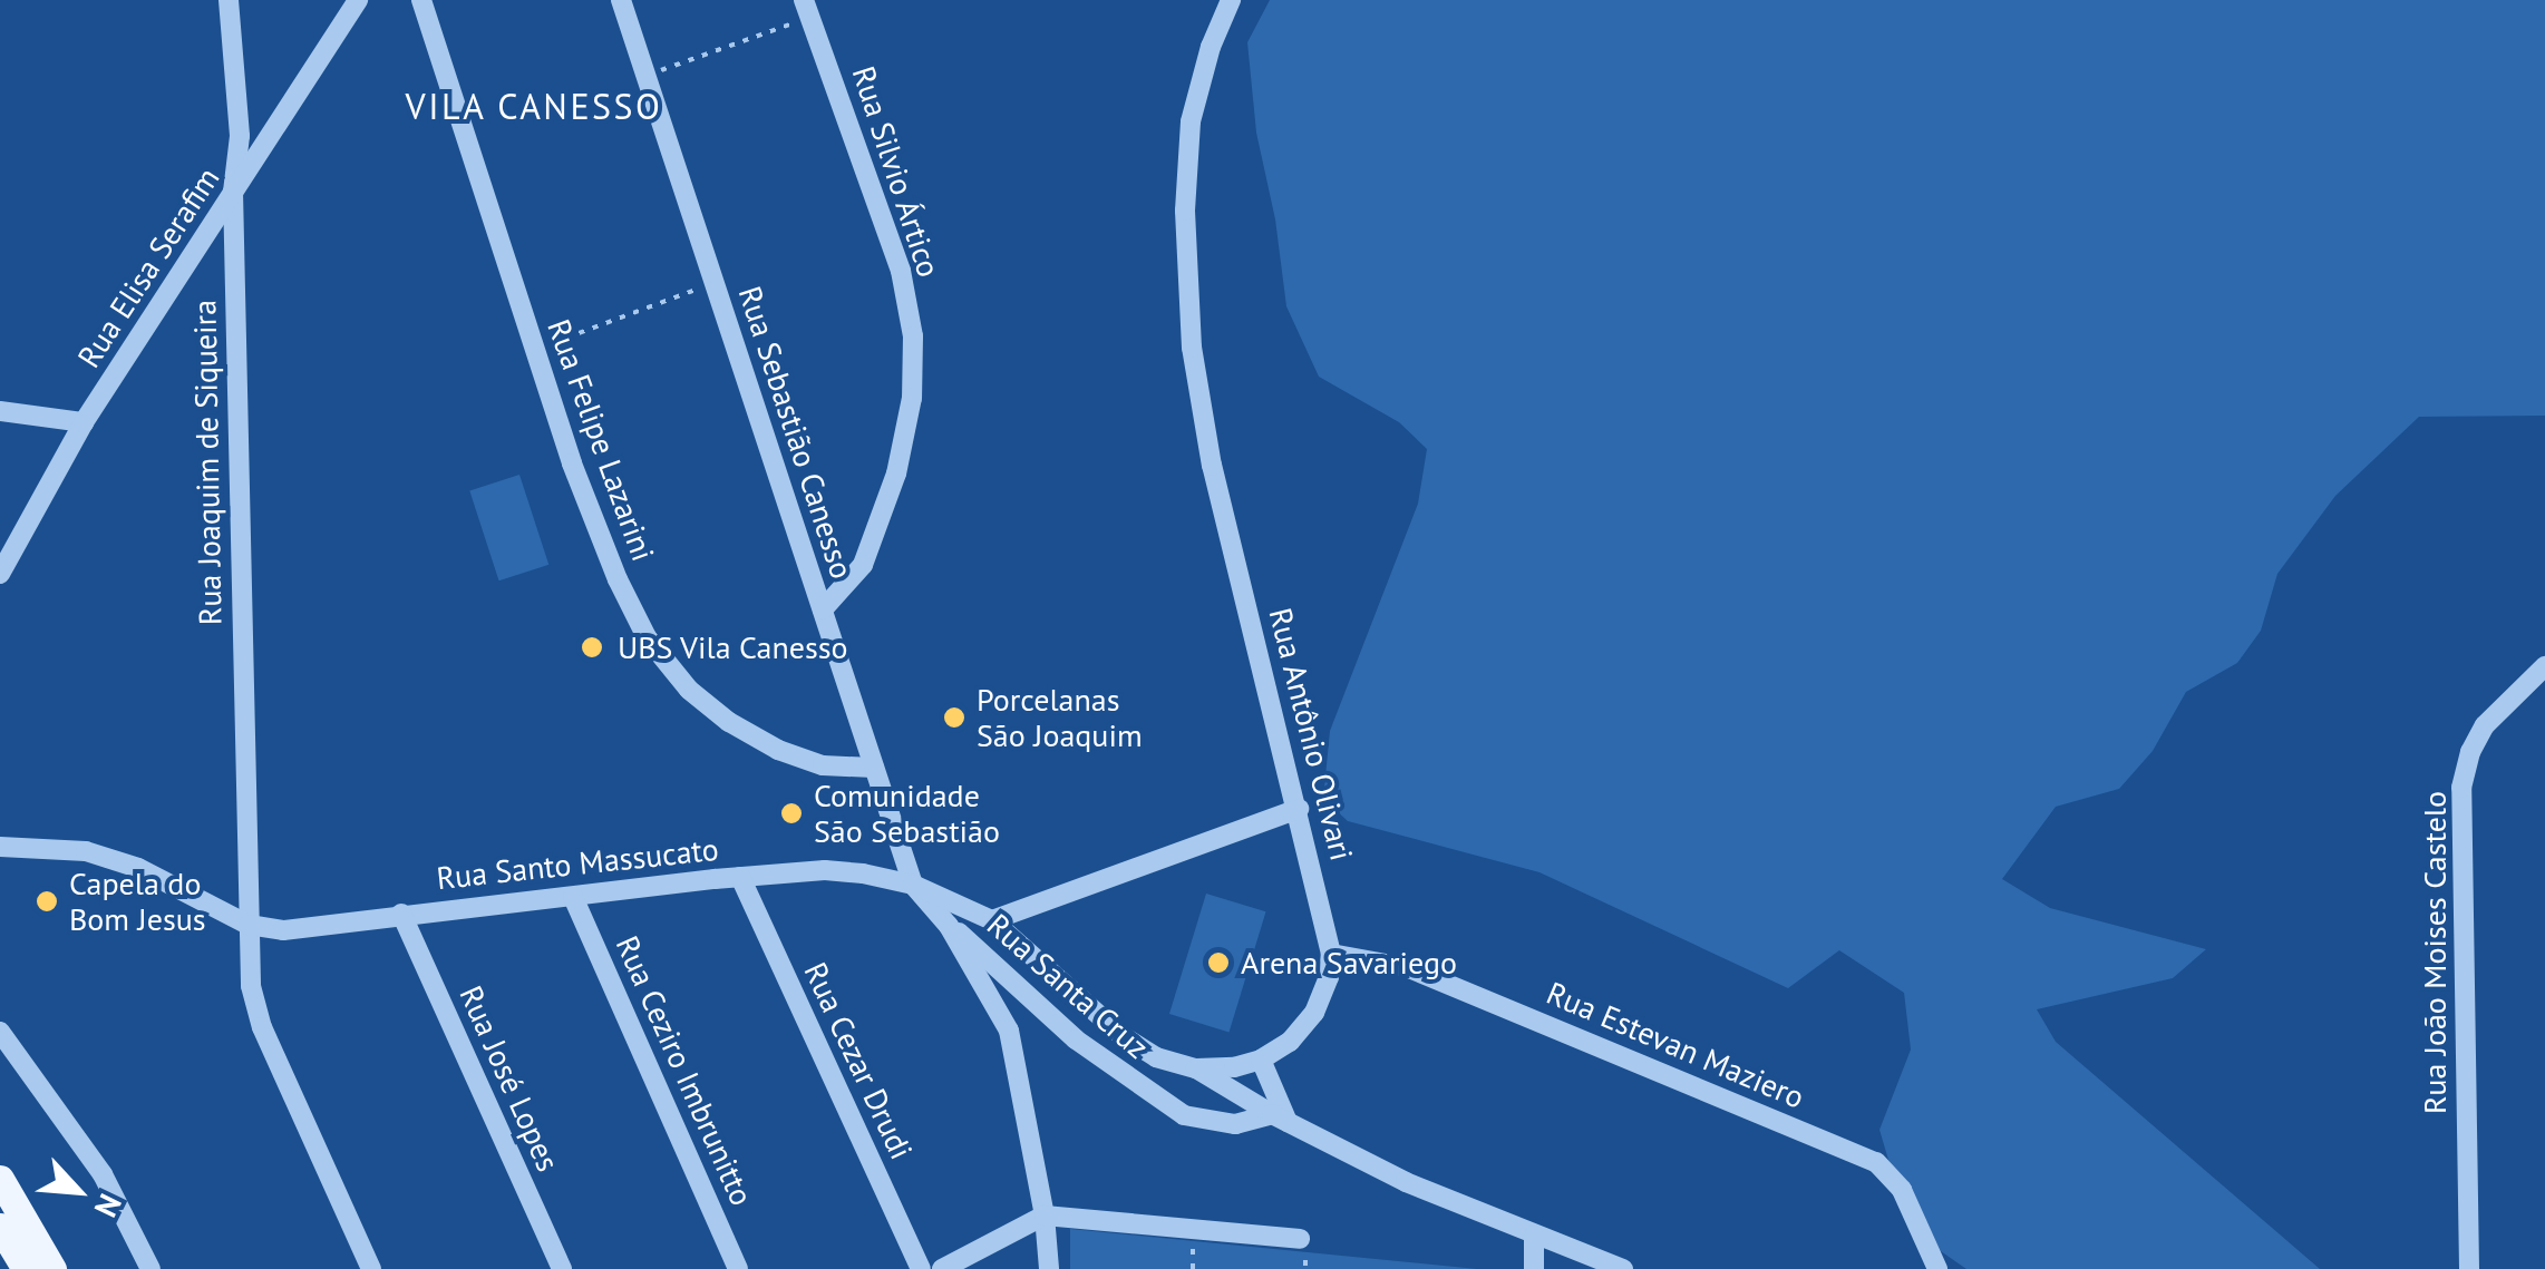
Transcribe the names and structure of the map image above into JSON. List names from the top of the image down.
{
  "streets": {
    "street": [
      "Rua Silvio Ártico",
      "Rua Elisa Serafim",
      "Rua Sebastião Canesso",
      "Rua Felipe Lazarini",
      "Rua Joaquim de Siqueira",
      "Rua Antônio Olivari",
      "Rua Santo Massucato",
      "Rua João Moises Castelo",
      "Rua Santa Cruz",
      "Rua Estevan Maziero",
      "Rua Cezar Drudi",
      "Rua Ceziro Imbrunitto",
      "Rua José Lopes"
    ]
  },
  "crossings": [
    ["Rua Silvio Ártico", "Rua Sebastião Canesso"],
    ["Rua Elisa Serafim", "Rua Joaquim de Siqueira"],
    ["Rua Sebastião Canesso", "Rua Felipe Lazarini"],
    ["Rua Sebastião Canesso", "Rua Santo Massucato"],
    ["Rua Joaquim de Siqueira", "Rua Santo Massucato"],
    ["Rua Antônio Olivari", "Rua Estevan Maziero"],
    ["Rua Santo Massucato", "Rua Cezar Drudi"],
    ["Rua Santo Massucato", "Rua Ceziro Imbrunitto"],
    ["Rua Santo Massucato", "Rua José Lopes"]
  ],
  "districts": ["VILA CANESSO"],
  "places": [
    "UBS Vila Canesso",
    "Porcelanas São Joaquim",
    "Comunidade São Sebastião",
    "Capela do Bom Jesus",
    "Arena Savariego"
  ],
  "north": "bottom right"
}
